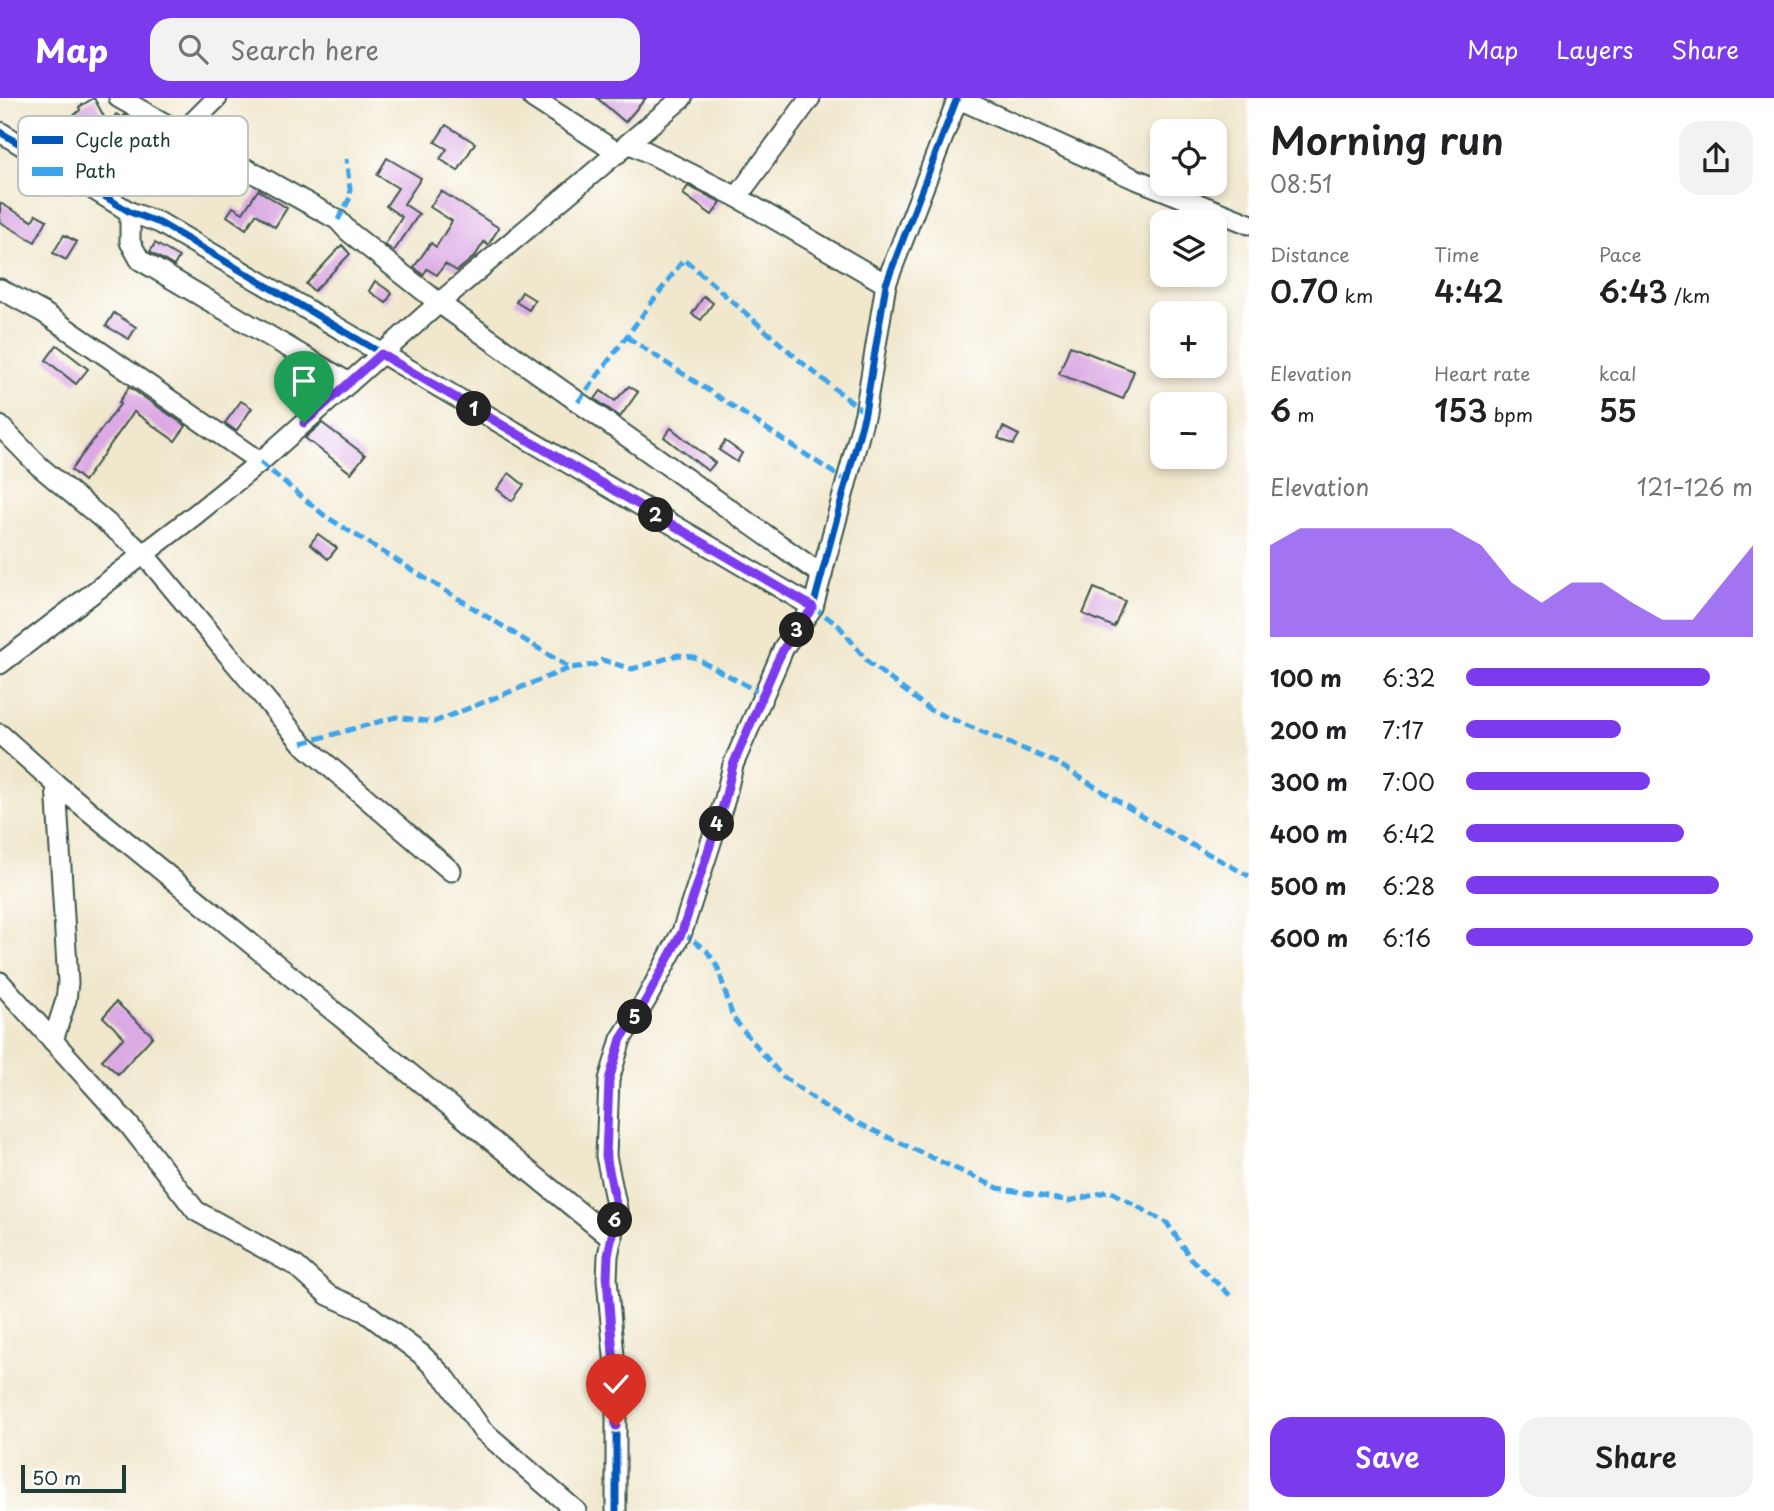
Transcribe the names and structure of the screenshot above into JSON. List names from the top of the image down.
{
  "legend": ["Cycle path", "Path"],
  "scale_bar": "50 m",
  "page": {
    "header": "Map",
    "search": "Search here",
    "nav": ["Map", "Layers", "Share"],
    "heading": ["Morning run", "08:51"],
    "map_buttons": ["+", "−"],
    "stats": [
      ["Distance", "0.70 km"],
      ["Time", "4:42"],
      ["Pace", "6:43 /km"],
      ["Elevation", "6 m"],
      ["Heart rate", "153 bpm"],
      ["kcal", "55"]
    ],
    "pins": [
      "1",
      "2",
      "3",
      "4",
      "5",
      "6"
    ],
    "chart": ["Elevation", "121–126 m"],
    "list": [
      {
        "name": "100 m",
        "note": "6:32"
      },
      {
        "name": "200 m",
        "note": "7:17"
      },
      {
        "name": "300 m",
        "note": "7:00"
      },
      {
        "name": "400 m",
        "note": "6:42"
      },
      {
        "name": "500 m",
        "note": "6:28"
      },
      {
        "name": "600 m",
        "note": "6:16"
      }
    ],
    "buttons": ["Save", "Share"],
    "scale": "50 m"
  }
}
